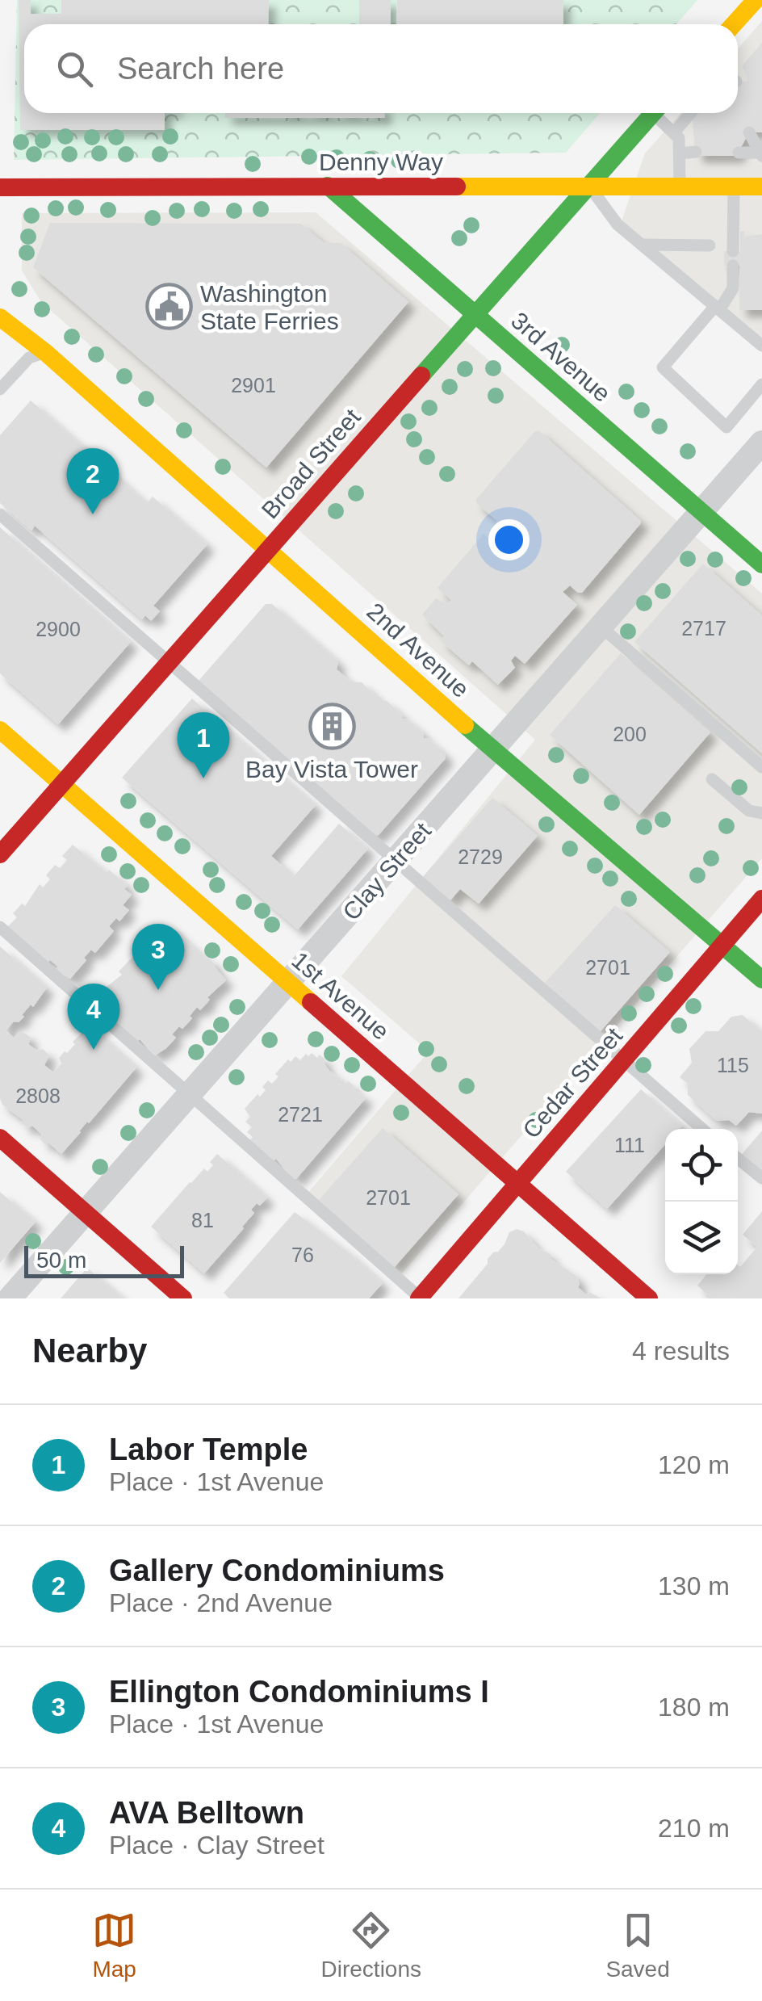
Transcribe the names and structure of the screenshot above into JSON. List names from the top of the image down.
{
  "streets": {
    "main road": [
      "Denny Way",
      "3rd Avenue",
      "Broad Street",
      "2nd Avenue",
      "1st Avenue",
      "Cedar Street"
    ],
    "street": ["Clay Street"]
  },
  "crossings": [
    ["Denny Way", "3rd Avenue"],
    ["Denny Way", "Broad Street"],
    ["3rd Avenue", "Broad Street"],
    ["3rd Avenue", "Clay Street"],
    ["Broad Street", "2nd Avenue"],
    ["Broad Street", "1st Avenue"],
    ["2nd Avenue", "Clay Street"],
    ["2nd Avenue", "Cedar Street"],
    ["Clay Street", "1st Avenue"],
    ["1st Avenue", "Cedar Street"]
  ],
  "places": {
    "public building": ["Washington State Ferries"],
    "building": ["Bay Vista Tower"]
  },
  "house_numbers": [
    "2901",
    "2717",
    "2900",
    "200",
    "2729",
    "2701",
    "115",
    "2808",
    "2721",
    "111",
    "2701",
    "81",
    "76"
  ],
  "scale_bar": "50 m",
  "page": {
    "search": "Search here",
    "pins": [
      "2",
      "1",
      "3",
      "4"
    ],
    "scale": "50 m",
    "heading": ["Nearby", "4 results"],
    "list": [
      {
        "mark": "1",
        "name": "Labor Temple",
        "note": "Place · 1st Avenue",
        "value": "120 m"
      },
      {
        "mark": "2",
        "name": "Gallery Condominiums",
        "note": "Place · 2nd Avenue",
        "value": "130 m"
      },
      {
        "mark": "3",
        "name": "Ellington Condominiums I",
        "note": "Place · 1st Avenue",
        "value": "180 m"
      },
      {
        "mark": "4",
        "name": "AVA Belltown",
        "note": "Place · Clay Street",
        "value": "210 m"
      }
    ],
    "nav": ["Map", "Directions", "Saved"]
  }
}
